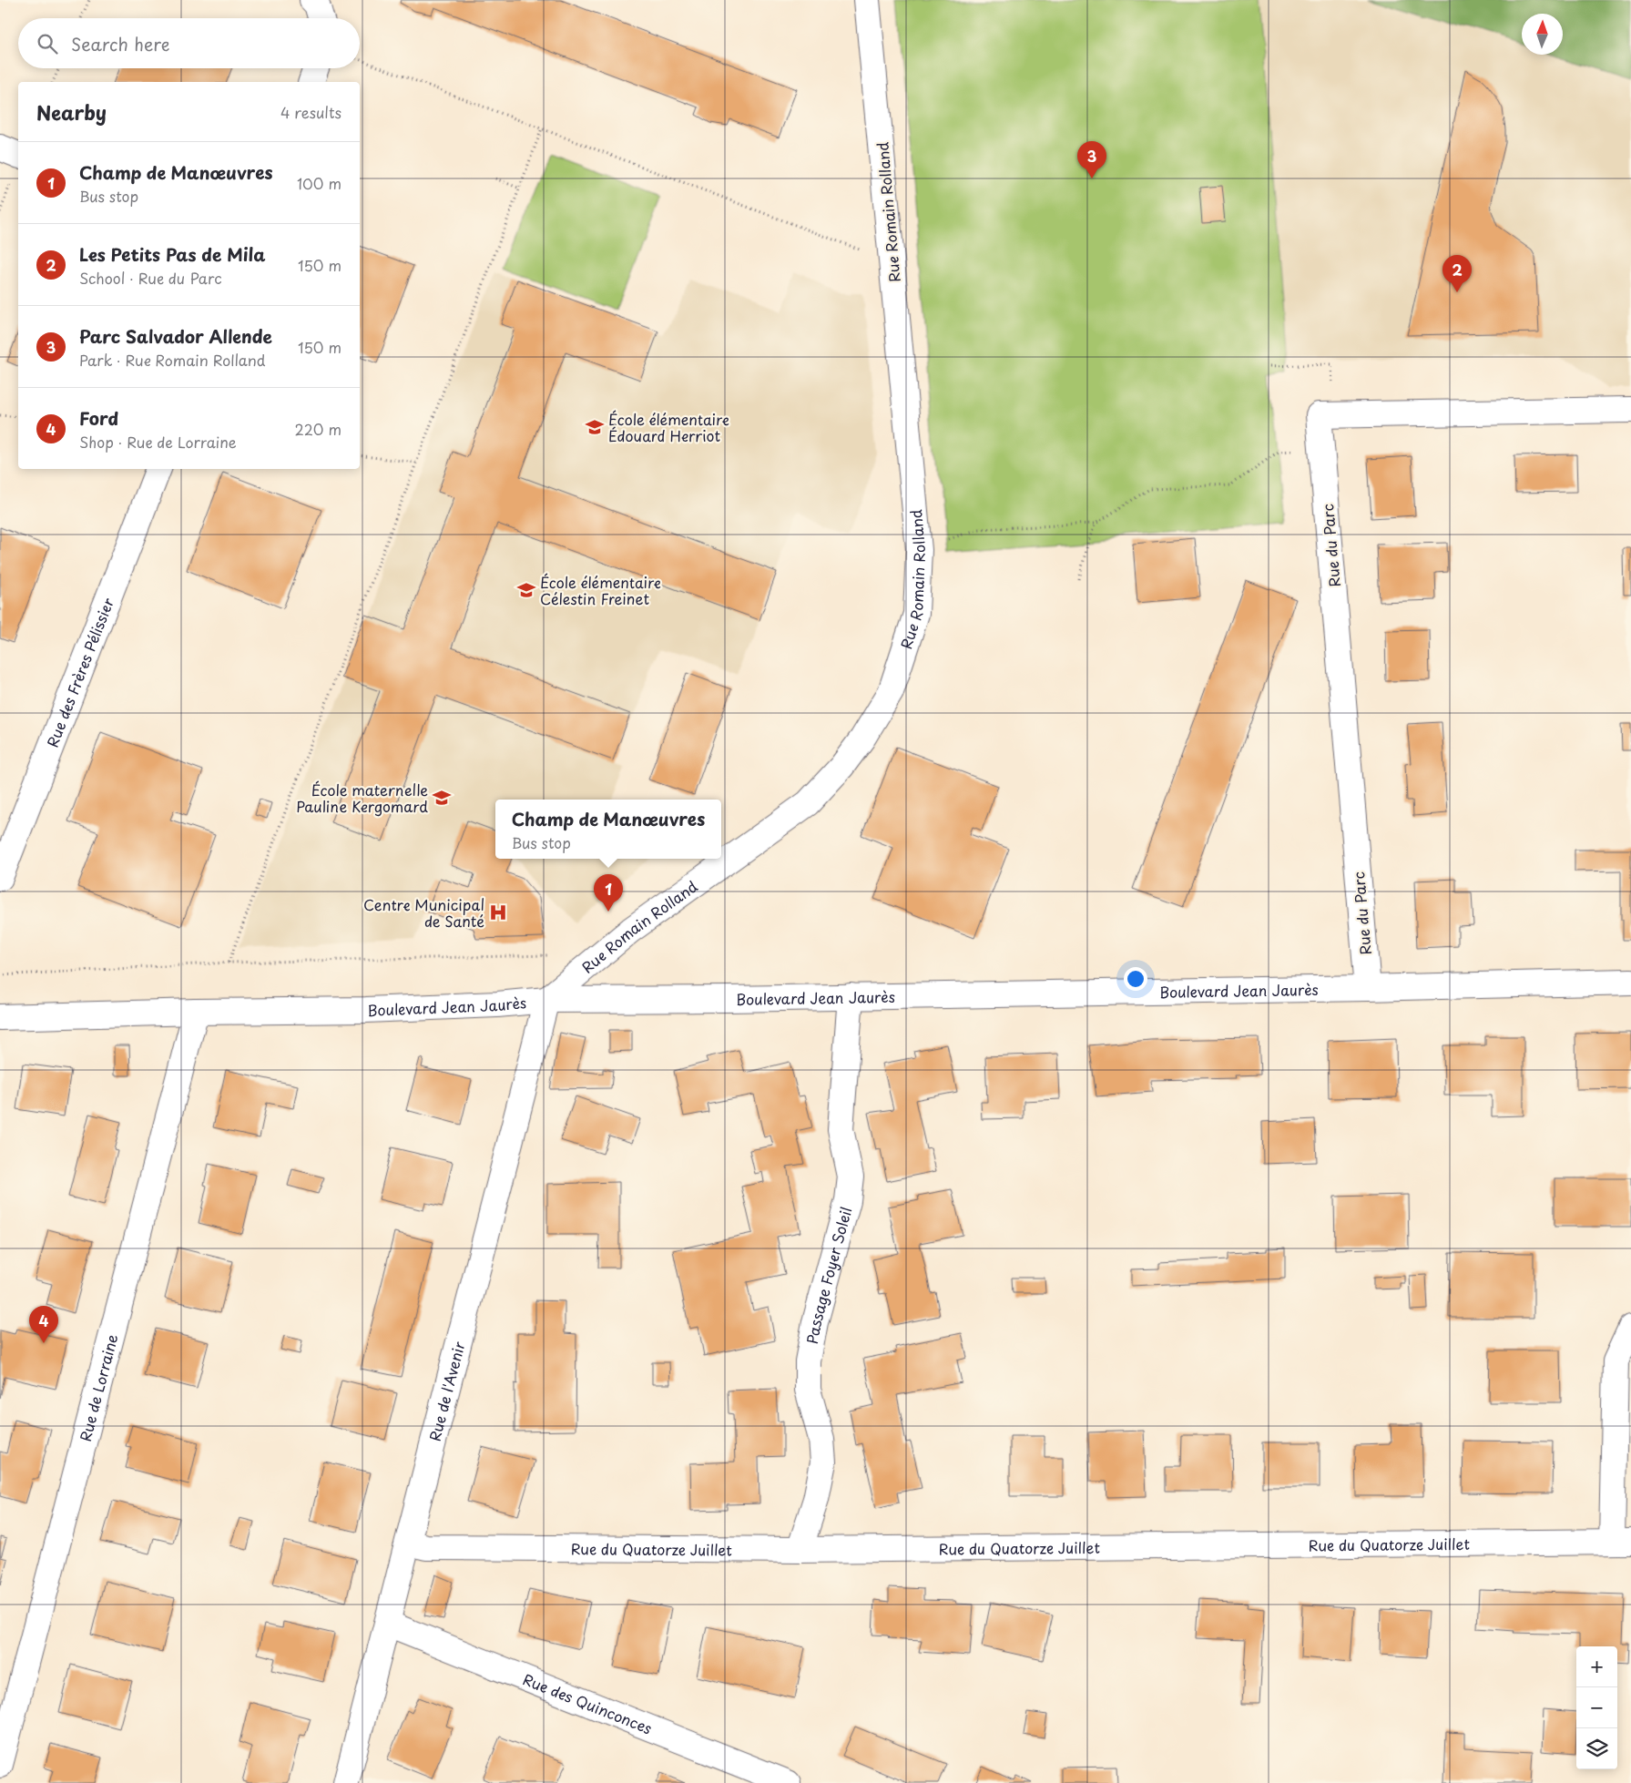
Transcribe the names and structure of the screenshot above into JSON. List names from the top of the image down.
{
  "streets": {
    "street": [
      "Rue Romain Rolland",
      "Rue du Parc",
      "Rue des Frères Pélissier",
      "Boulevard Jean Jaurès",
      "Passage Foyer Soleil",
      "Rue de Lorraine",
      "Rue de l'Avenir",
      "Rue du Quatorze Juillet",
      "Rue des Quinconces"
    ]
  },
  "crossings": [
    ["Rue Romain Rolland", "Boulevard Jean Jaurès"],
    ["Rue Romain Rolland", "Rue de l'Avenir"],
    ["Rue du Parc", "Boulevard Jean Jaurès"],
    ["Boulevard Jean Jaurès", "Passage Foyer Soleil"],
    ["Boulevard Jean Jaurès", "Rue de Lorraine"],
    ["Boulevard Jean Jaurès", "Rue de l'Avenir"],
    ["Passage Foyer Soleil", "Rue du Quatorze Juillet"],
    ["Rue de l'Avenir", "Rue du Quatorze Juillet"],
    ["Rue de l'Avenir", "Rue des Quinconces"]
  ],
  "places": {
    "school or university": ["École élémentaire Édouard Herriot", "École élémentaire Célestin Freinet", "École maternelle Pauline Kergomard"],
    "hospital": ["Centre Municipal de Santé"]
  },
  "north": "top",
  "page": {
    "search": "Search here",
    "heading": ["Nearby", "4 results"],
    "pins": [
      "3",
      "2",
      "1",
      "4"
    ],
    "list": [
      {
        "mark": "1",
        "name": "Champ de Manœuvres",
        "note": "Bus stop",
        "value": "100 m"
      },
      {
        "mark": "2",
        "name": "Les Petits Pas de Mila",
        "note": "School · Rue du Parc",
        "value": "150 m"
      },
      {
        "mark": "3",
        "name": "Parc Salvador Allende",
        "note": "Park · Rue Romain Rolland",
        "value": "150 m"
      },
      {
        "mark": "4",
        "name": "Ford",
        "note": "Shop · Rue de Lorraine",
        "value": "220 m"
      }
    ],
    "popup": ["Champ de Manœuvres", "Bus stop"],
    "map_buttons": ["+", "−"]
  }
}
